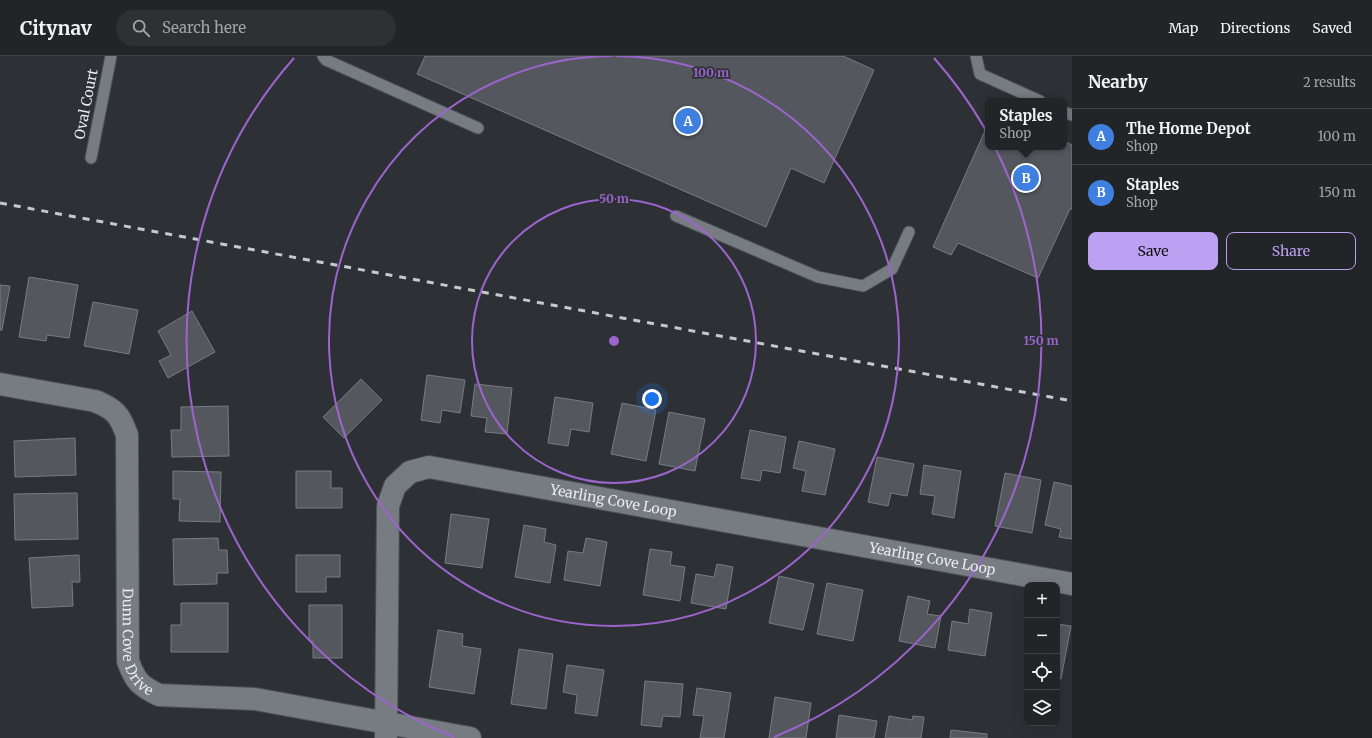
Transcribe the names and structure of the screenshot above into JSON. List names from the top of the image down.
{
  "streets": {
    "street": ["Yearling Cove Loop", "Dunn Cove Drive"],
    "lane": ["Oval Court"]
  },
  "crossings": [
    ["Yearling Cove Loop", "Dunn Cove Drive"]
  ],
  "page": {
    "header": "Citynav",
    "search": "Search here",
    "nav": ["Map", "Directions", "Saved"],
    "heading": ["Nearby", "2 results"],
    "popup": ["Staples", "Shop"],
    "pins": ["A", "B"],
    "list": [
      {
        "mark": "A",
        "name": "The Home Depot",
        "note": "Shop",
        "value": "100 m"
      },
      {
        "mark": "B",
        "name": "Staples",
        "note": "Shop",
        "value": "150 m"
      }
    ],
    "buttons": ["Save", "Share"],
    "map_buttons": ["+", "−"]
  },
  "rings": ["100 m", "50 m", "150 m"]
}
